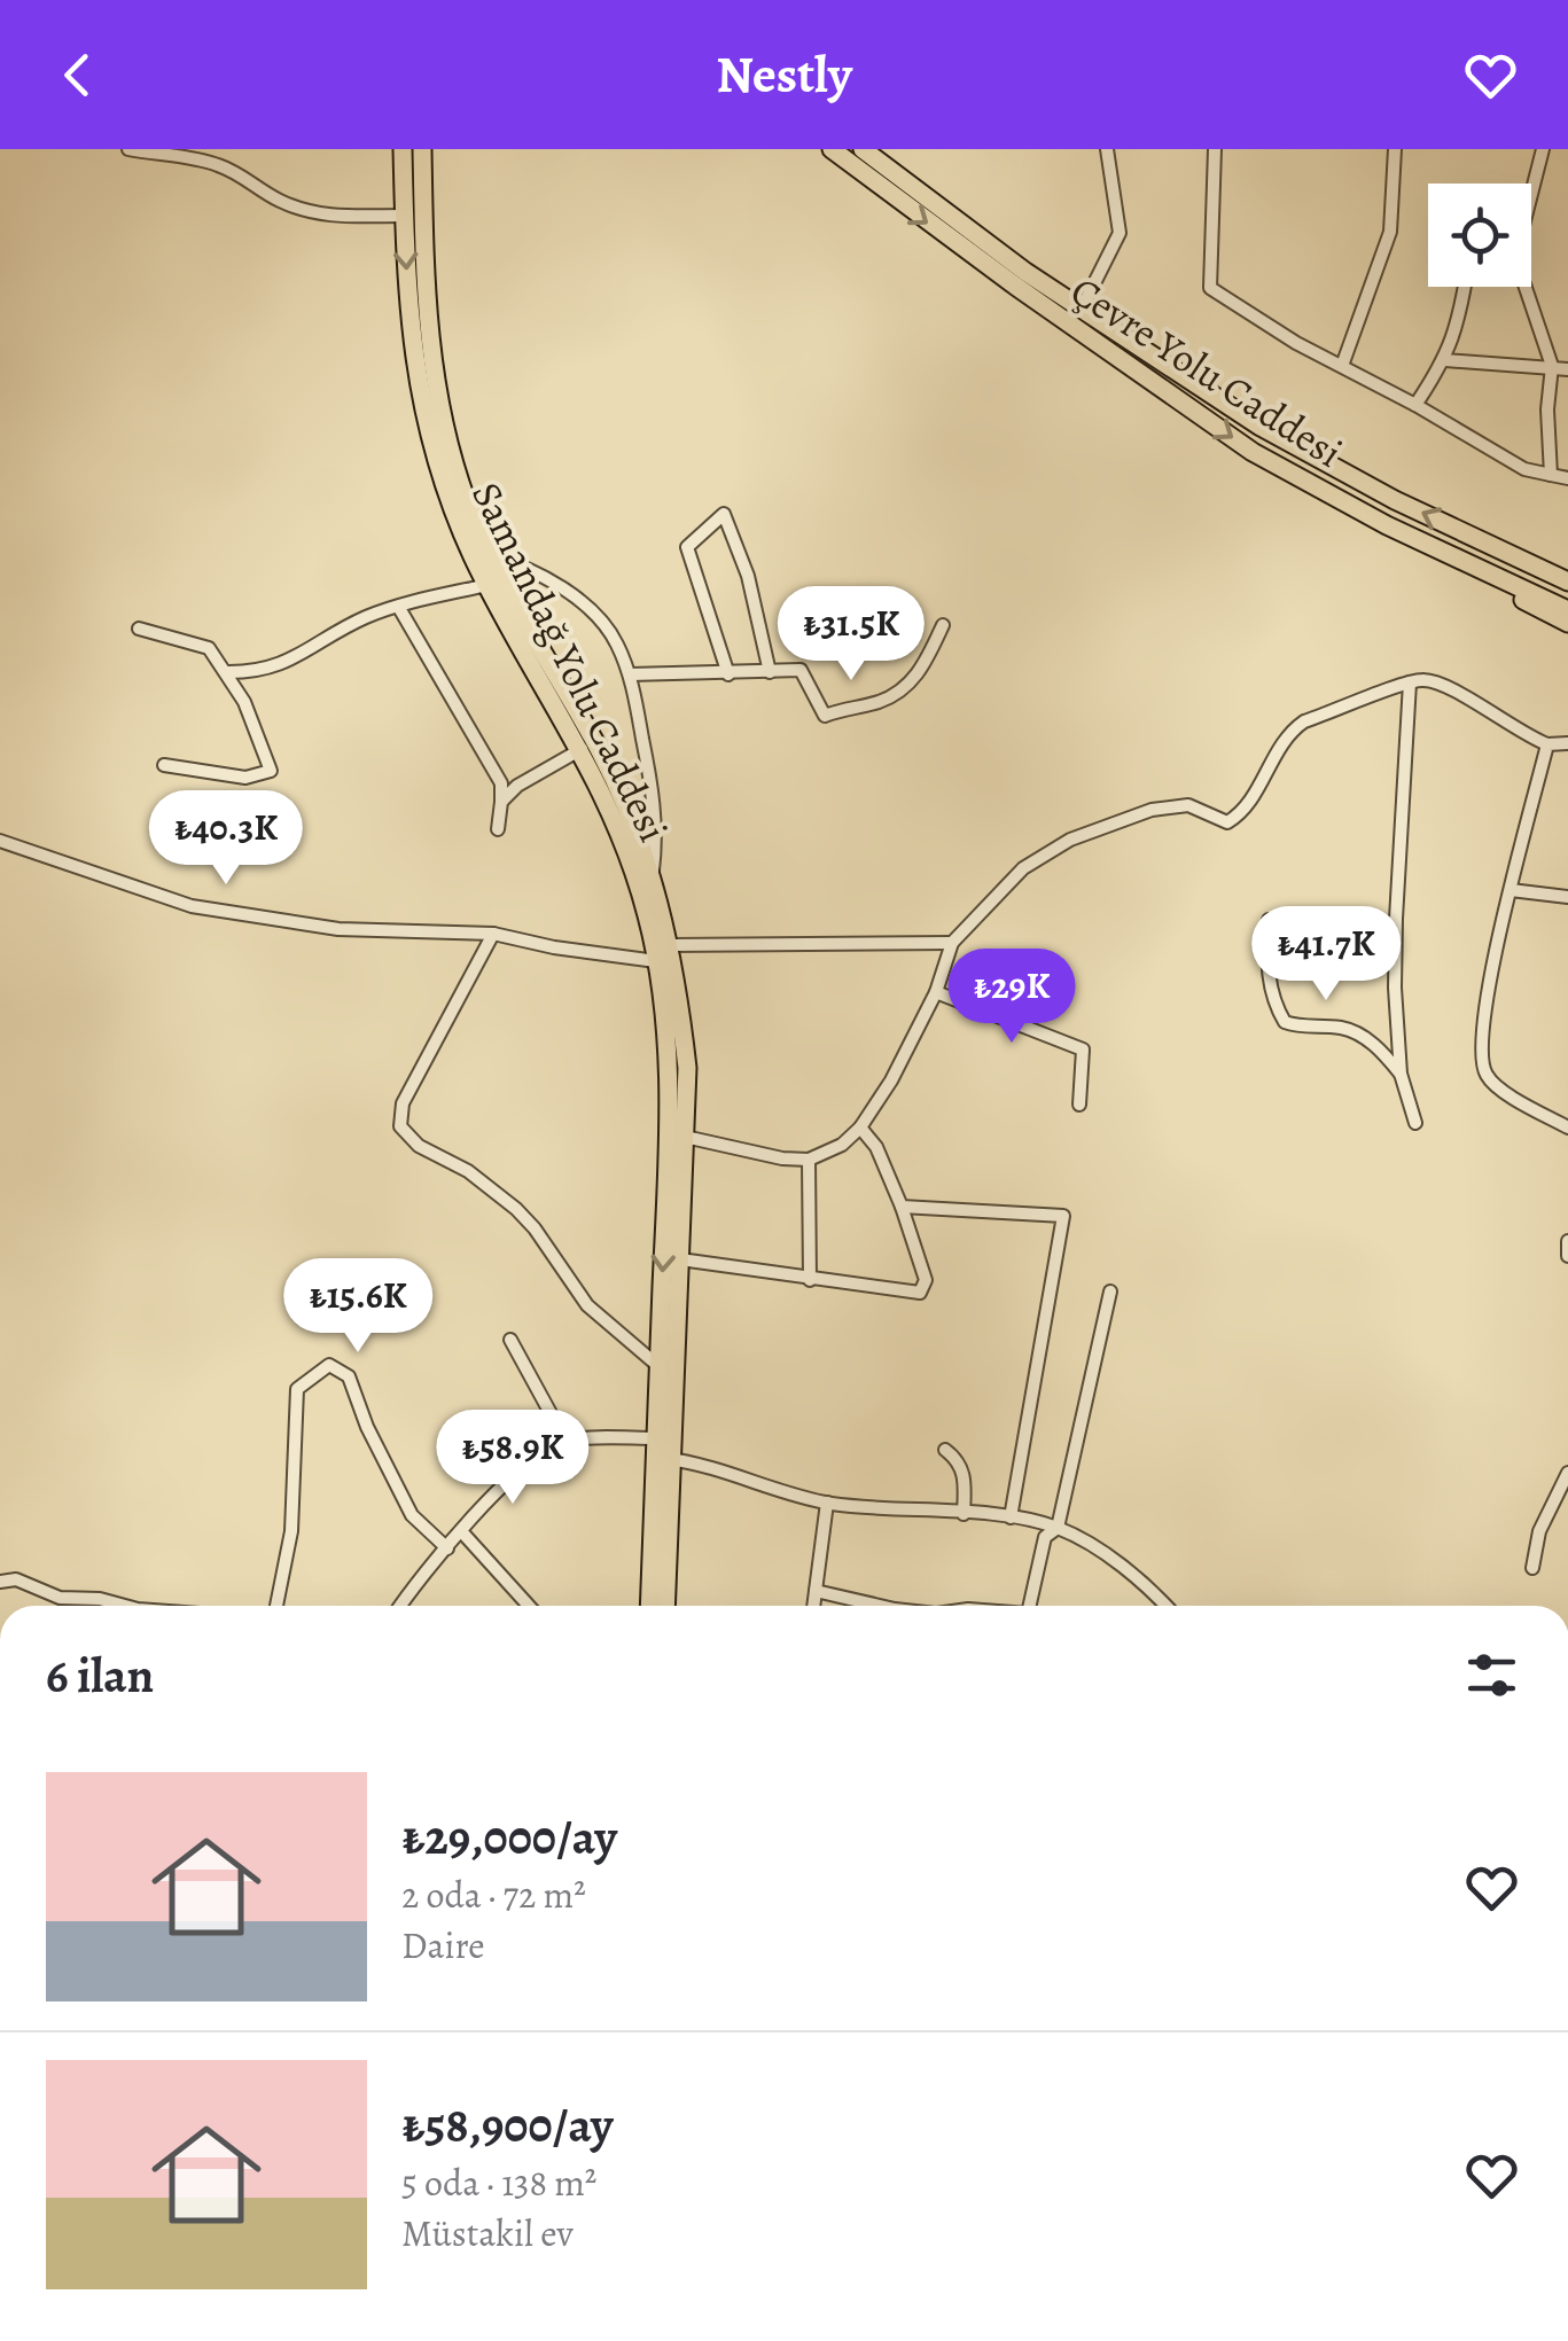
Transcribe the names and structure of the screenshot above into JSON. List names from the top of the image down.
{
  "streets": {
    "highway": ["Çevre Yolu Caddesi", "Samandağ Yolu Caddesi"]
  },
  "page": {
    "header": "Nestly",
    "price": [
      "₺31.5K",
      "₺40.3K",
      "₺41.7K",
      "₺29K",
      "₺15.6K",
      "₺58.9K"
    ],
    "heading": "6 ilan",
    "list": [
      {
        "name": "₺29,000/ay",
        "note": "2 oda · 72 m² · Daire"
      },
      {
        "name": "₺58,900/ay",
        "note": "5 oda · 138 m² · Müstakil ev"
      }
    ]
  }
}
